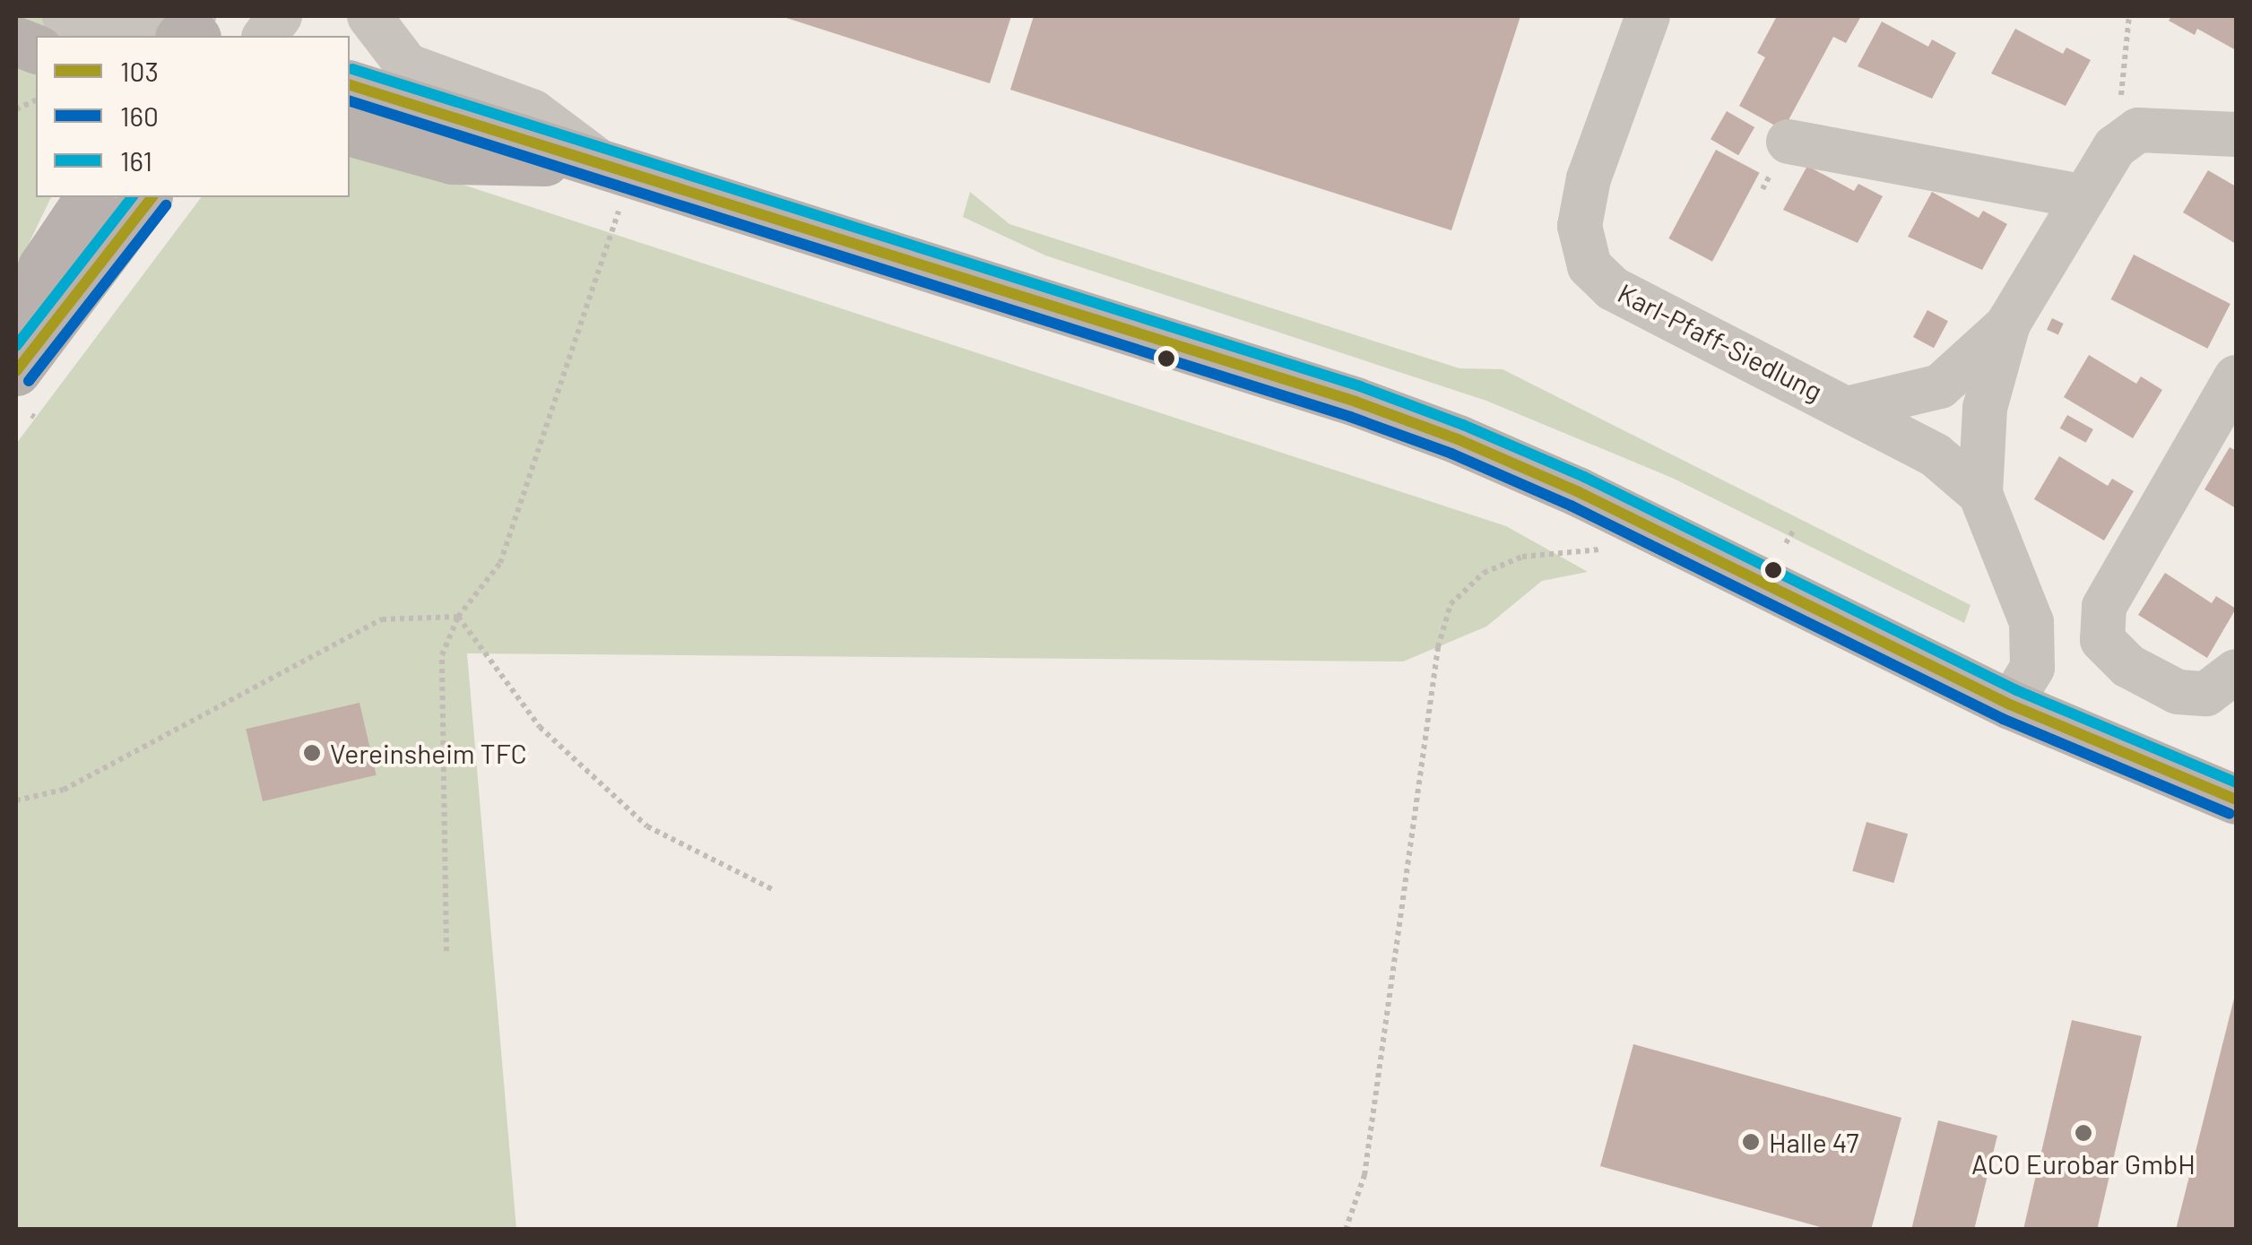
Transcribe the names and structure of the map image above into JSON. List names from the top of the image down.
{
  "streets": {
    "street": ["Karl-Pfaff-Siedlung"]
  },
  "places": ["Vereinsheim TFC", "ACO Eurobar GmbH", "Halle 47"],
  "lines": ["transit line 161", "transit line 103", "transit line 160"],
  "legend": ["103", "160", "161"]
}
